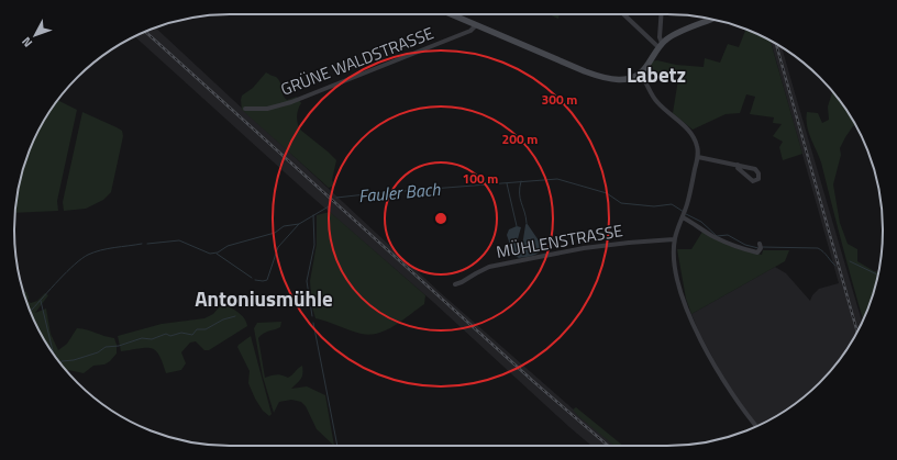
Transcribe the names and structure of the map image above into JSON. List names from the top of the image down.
{
  "streets": {
    "street": ["GRÜNE WALDSTRASSE", "MÜHLENSTRASSE"]
  },
  "districts": ["Labetz", "Antoniusmühle"],
  "water": ["Fauler Bach"],
  "north": "bottom left",
  "rings": ["300 m", "200 m", "100 m"]
}
